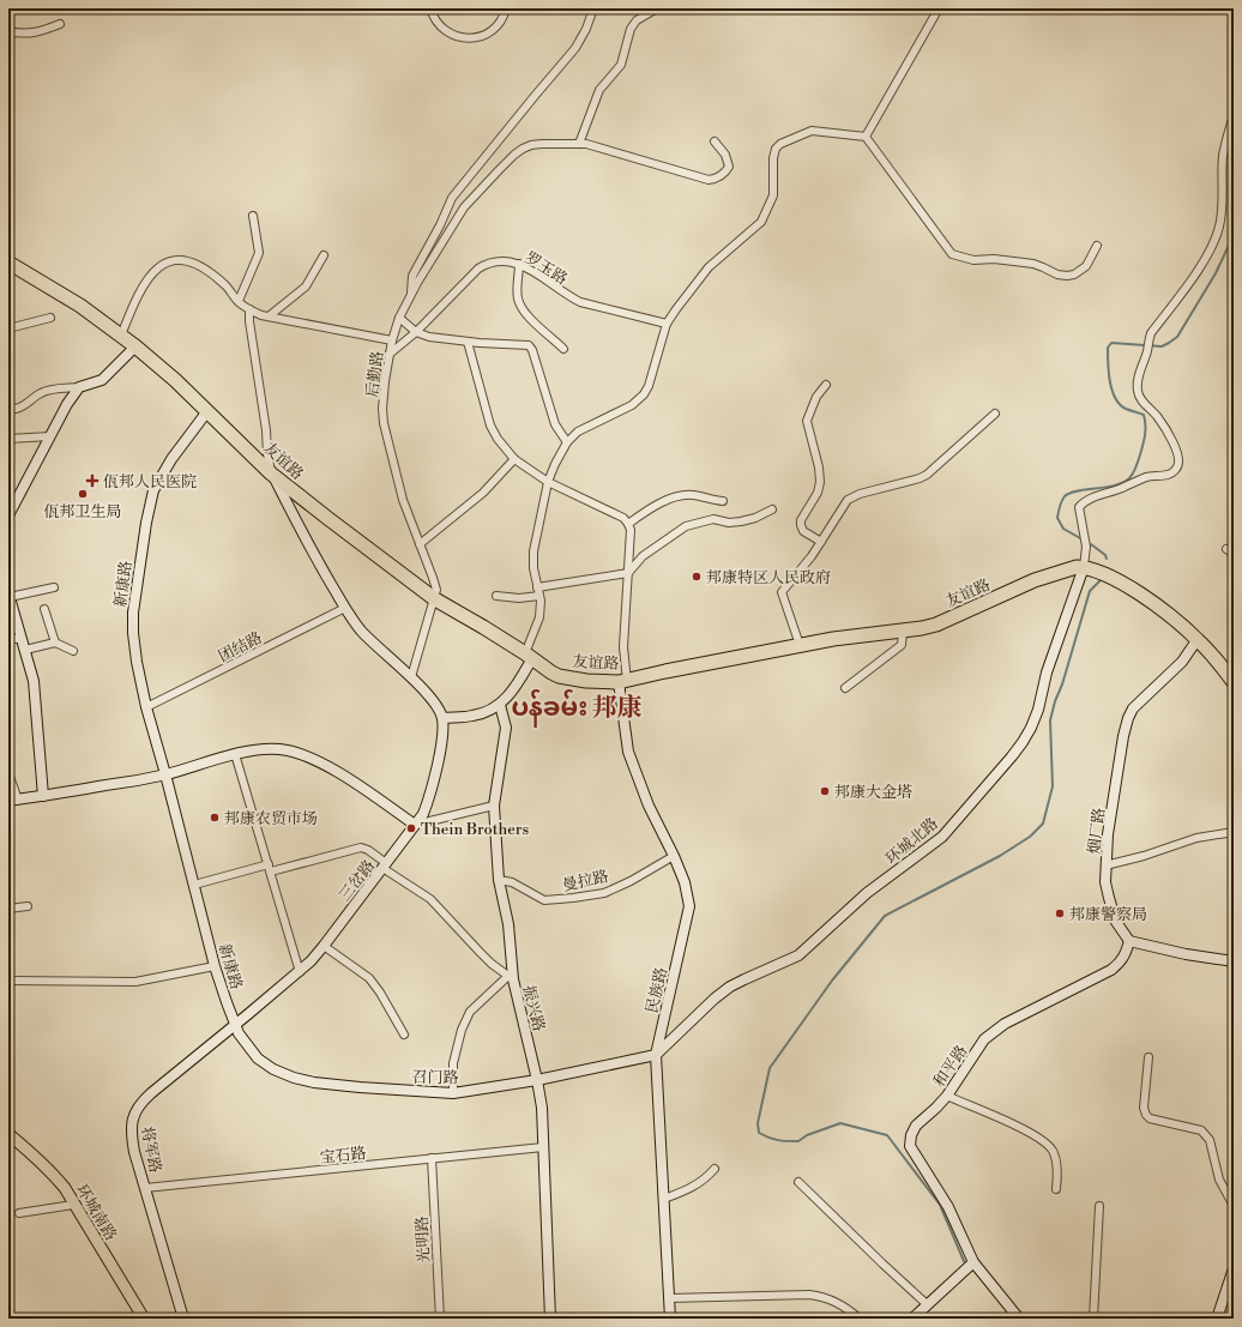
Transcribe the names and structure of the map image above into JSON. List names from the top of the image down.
{
  "streets": {
    "highway": ["友谊路"],
    "main road": [
      "新康路",
      "烟厂路",
      "环城北路",
      "三岔路",
      "民族路",
      "振兴路",
      "和平路",
      "召门路",
      "将军路",
      "环城南路"
    ],
    "street": [
      "罗玉路",
      "后勤路",
      "团结路",
      "曼拉路",
      "宝石路",
      "光明路"
    ]
  },
  "crossings": [
    ["罗玉路", "后勤路"],
    ["后勤路", "友谊路"],
    ["友谊路", "新康路"],
    ["友谊路", "环城北路"],
    ["友谊路", "民族路"],
    ["新康路", "团结路"],
    ["新康路", "三岔路"],
    ["新康路", "召门路"],
    ["新康路", "将军路"],
    ["烟厂路", "和平路"],
    ["环城北路", "民族路"],
    ["环城北路", "召门路"],
    ["三岔路", "召门路"],
    ["三岔路", "将军路"],
    ["曼拉路", "民族路"],
    ["曼拉路", "振兴路"],
    ["民族路", "召门路"],
    ["振兴路", "召门路"],
    ["振兴路", "宝石路"],
    ["召门路", "将军路"],
    ["将军路", "宝石路"],
    ["宝石路", "光明路"]
  ],
  "districts": ["ပန်ခမ်း 邦康"],
  "places": {
    "health": ["佤邦人民医院"],
    "other": [
      "佤邦卫生局",
      "邦康特区人民政府",
      "邦康大金塔",
      "邦康农贸市场",
      "Thein Brothers",
      "邦康警察局"
    ]
  }
}
